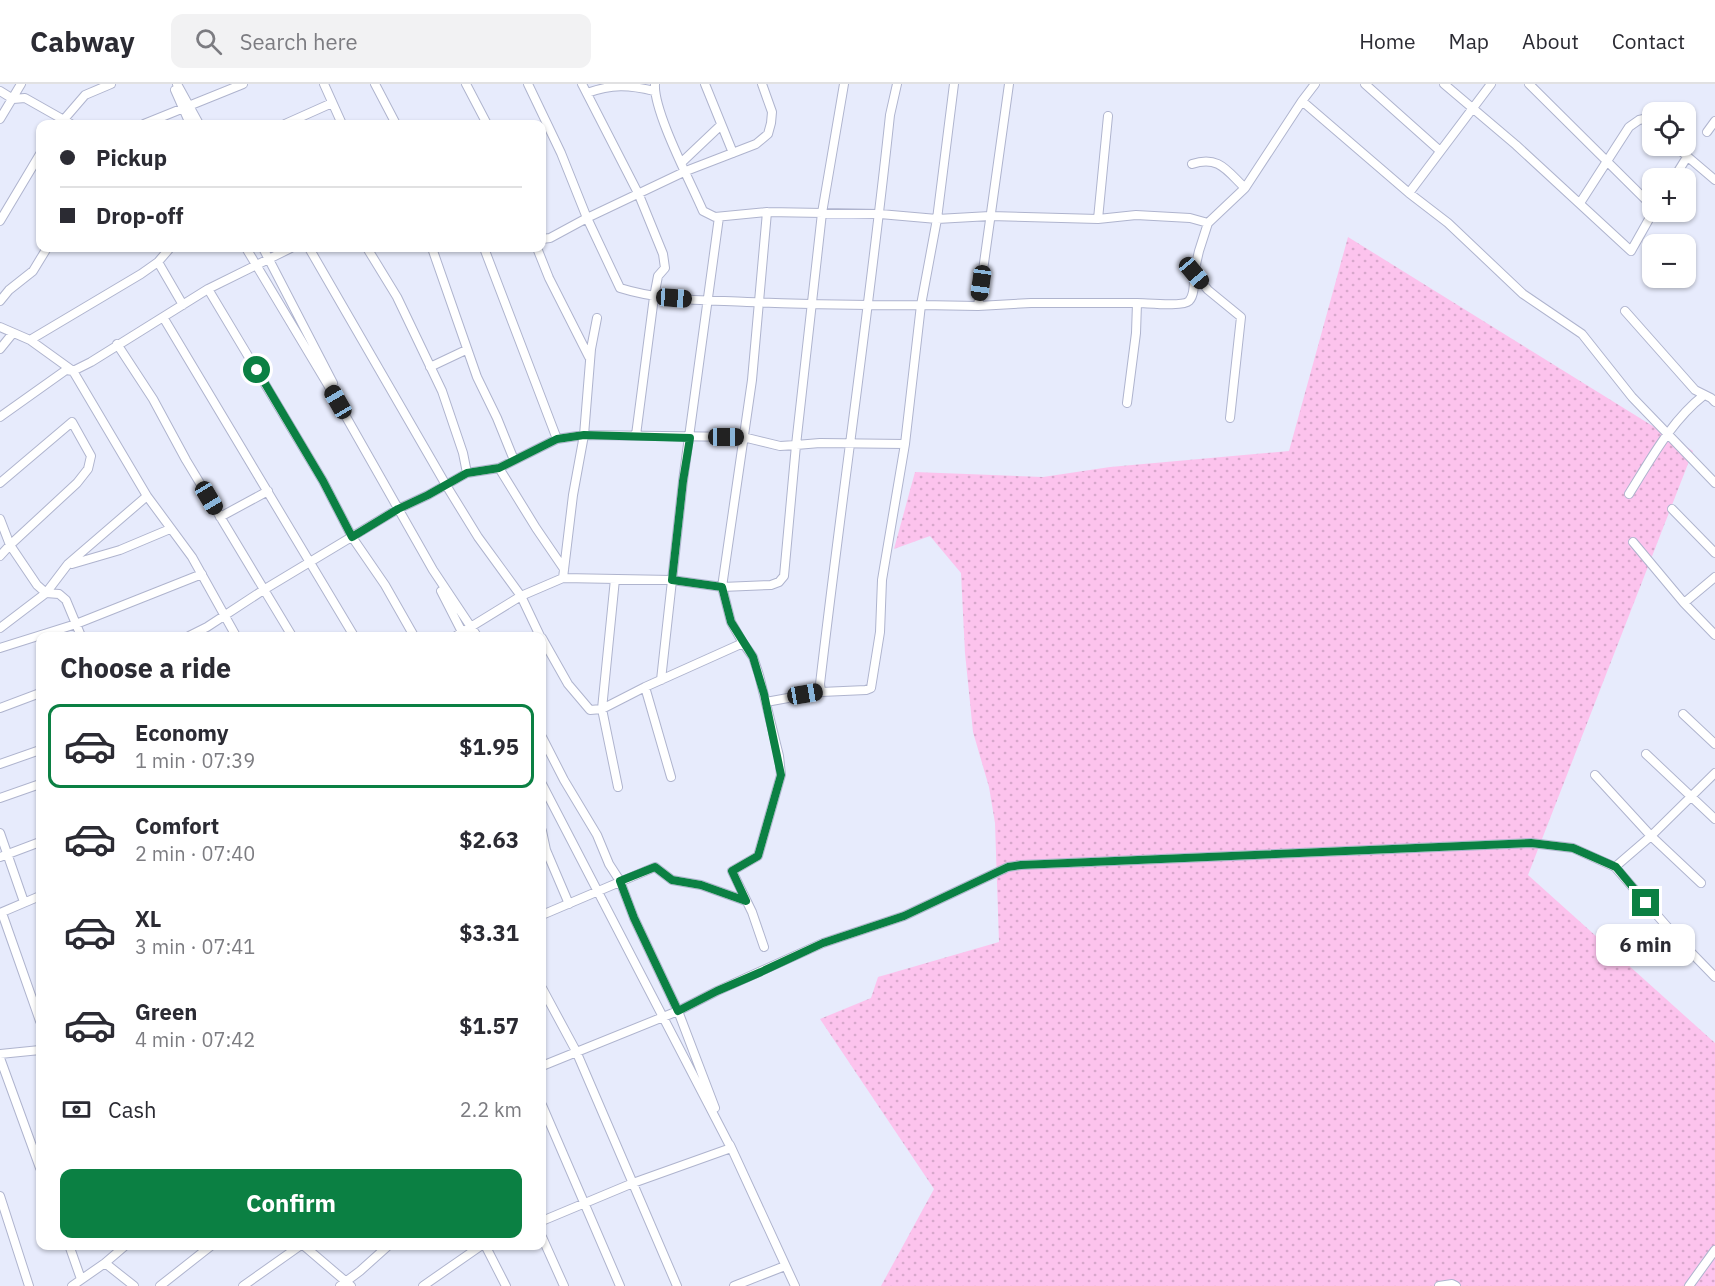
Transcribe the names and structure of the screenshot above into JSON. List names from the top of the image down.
{
  "page": {
    "header": "Cabway",
    "search": "Search here",
    "nav": [
      "Home",
      "Map",
      "About",
      "Contact"
    ],
    "map_buttons": ["+", "−"],
    "banner": ["Pickup", "Drop-off"],
    "heading": "Choose a ride",
    "list": [
      {
        "name": "Economy",
        "note": "1 min · 07:39",
        "value": "$1.95"
      },
      {
        "name": "Comfort",
        "note": "2 min · 07:40",
        "value": "$2.63"
      },
      {
        "name": "XL",
        "note": "3 min · 07:41",
        "value": "$3.31"
      },
      {
        "name": "Green",
        "note": "4 min · 07:42",
        "value": "$1.57"
      }
    ],
    "bubble": "6 min",
    "pay": ["Cash", "2.2 km"],
    "buttons": "Confirm"
  }
}
